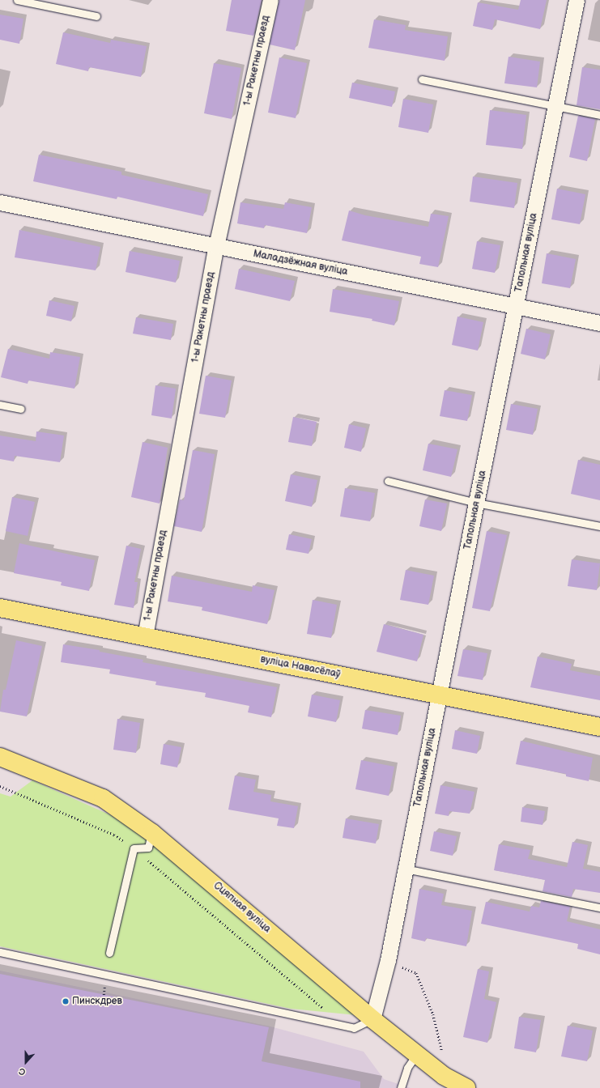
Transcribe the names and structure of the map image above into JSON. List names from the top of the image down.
{
  "streets": {
    "main road": ["вуліца Навасёлаў", "Сцяпная вуліца"],
    "street": ["1-ы Ракетны праезд", "Тапольная вуліца", "Маладзёжная вуліца"]
  },
  "crossings": [
    ["1-ы Ракетны праезд", "Маладзёжная вуліца"],
    ["1-ы Ракетны праезд", "вуліца Навасёлаў"],
    ["Тапольная вуліца", "Маладзёжная вуліца"],
    ["Тапольная вуліца", "вуліца Навасёлаў"],
    ["Тапольная вуліца", "Сцяпная вуліца"]
  ],
  "places": ["Пинскдрев"],
  "north": "bottom"
}
